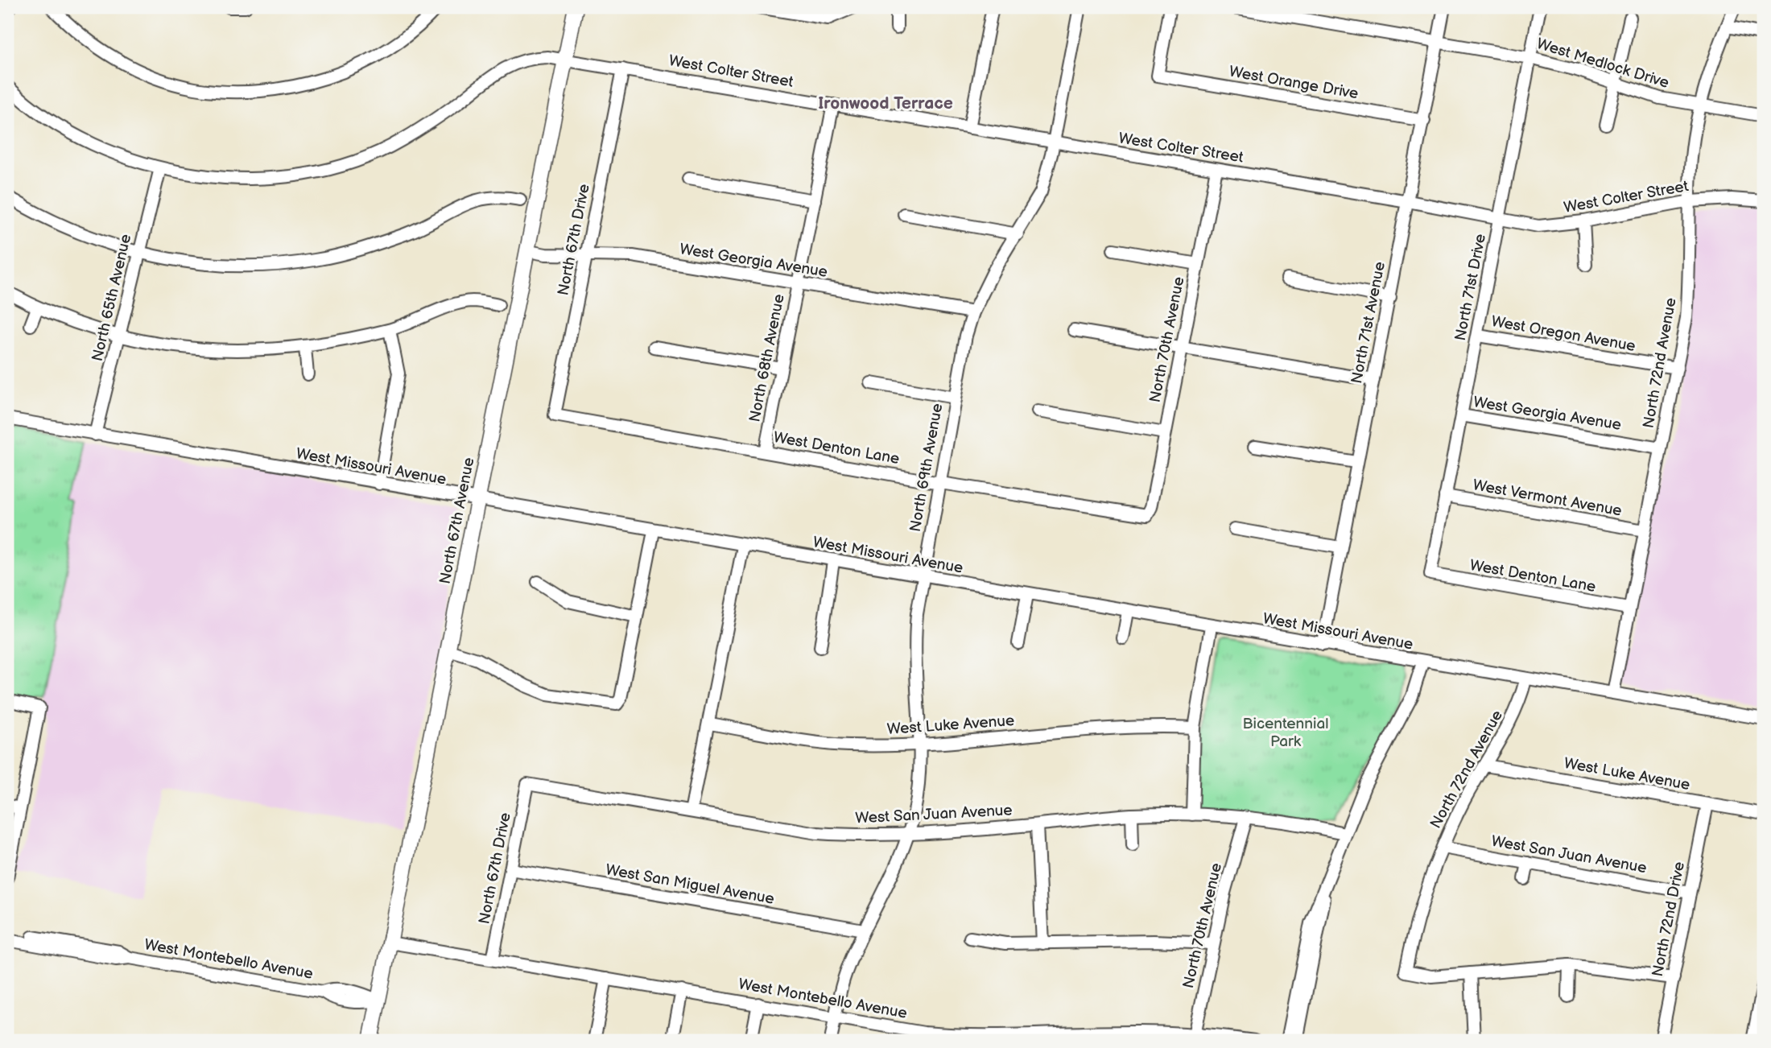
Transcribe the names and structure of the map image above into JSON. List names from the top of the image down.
{
  "streets": {
    "main road": ["North 67th Avenue"],
    "street": [
      "West Medlock Drive",
      "West Colter Street",
      "West Orange Drive",
      "North 67th Drive",
      "West Georgia Avenue",
      "North 71st Drive",
      "North 65th Avenue",
      "North 71st Avenue",
      "West Oregon Avenue",
      "North 70th Avenue",
      "North 68th Avenue",
      "North 72nd Avenue",
      "West Denton Lane",
      "West Missouri Avenue",
      "North 69th Avenue",
      "West Vermont Avenue",
      "West Luke Avenue",
      "West San Juan Avenue",
      "West San Miguel Avenue",
      "North 72nd Drive",
      "West Montebello Avenue"
    ]
  },
  "crossings": [
    ["West Medlock Drive", "North 71st Drive"],
    ["West Medlock Drive", "North 71st Avenue"],
    ["West Medlock Drive", "North 72nd Avenue"],
    ["West Colter Street", "North 67th Drive"],
    ["West Colter Street", "North 71st Drive"],
    ["West Colter Street", "North 65th Avenue"],
    ["West Colter Street", "North 71st Avenue"],
    ["West Colter Street", "North 70th Avenue"],
    ["West Colter Street", "North 68th Avenue"],
    ["West Colter Street", "North 72nd Avenue"],
    ["West Colter Street", "North 69th Avenue"],
    ["West Colter Street", "North 67th Avenue"],
    ["West Orange Drive", "North 71st Avenue"],
    ["North 67th Drive", "West Georgia Avenue"],
    ["North 67th Drive", "West Denton Lane"],
    ["North 67th Drive", "West San Juan Avenue"],
    ["North 67th Drive", "West San Miguel Avenue"],
    ["North 67th Drive", "West Montebello Avenue"],
    ["West Georgia Avenue", "North 71st Drive"],
    ["West Georgia Avenue", "North 68th Avenue"],
    ["West Georgia Avenue", "North 72nd Avenue"],
    ["West Georgia Avenue", "North 69th Avenue"],
    ["West Georgia Avenue", "North 67th Avenue"],
    ["North 71st Drive", "West Oregon Avenue"],
    ["North 71st Drive", "West Denton Lane"],
    ["North 71st Drive", "West Vermont Avenue"],
    ["North 65th Avenue", "West Missouri Avenue"],
    ["North 71st Avenue", "West Missouri Avenue"],
    ["West Oregon Avenue", "North 72nd Avenue"],
    ["North 70th Avenue", "West Denton Lane"],
    ["North 70th Avenue", "West San Juan Avenue"],
    ["North 70th Avenue", "West Montebello Avenue"],
    ["North 68th Avenue", "West Denton Lane"],
    ["North 72nd Avenue", "West Denton Lane"],
    ["North 72nd Avenue", "West Missouri Avenue"],
    ["North 72nd Avenue", "West Vermont Avenue"],
    ["North 72nd Avenue", "West Luke Avenue"],
    ["North 72nd Avenue", "West San Juan Avenue"],
    ["West Denton Lane", "North 69th Avenue"],
    ["West Missouri Avenue", "North 69th Avenue"],
    ["West Missouri Avenue", "North 67th Avenue"],
    ["North 69th Avenue", "West Luke Avenue"],
    ["North 69th Avenue", "West San Juan Avenue"],
    ["North 69th Avenue", "West San Miguel Avenue"],
    ["North 69th Avenue", "West Montebello Avenue"],
    ["North 67th Avenue", "West Montebello Avenue"],
    ["West Luke Avenue", "North 72nd Drive"],
    ["West San Juan Avenue", "North 72nd Drive"]
  ],
  "districts": ["Ironwood Terrace"],
  "parks": ["Bicentennial Park"]
}
